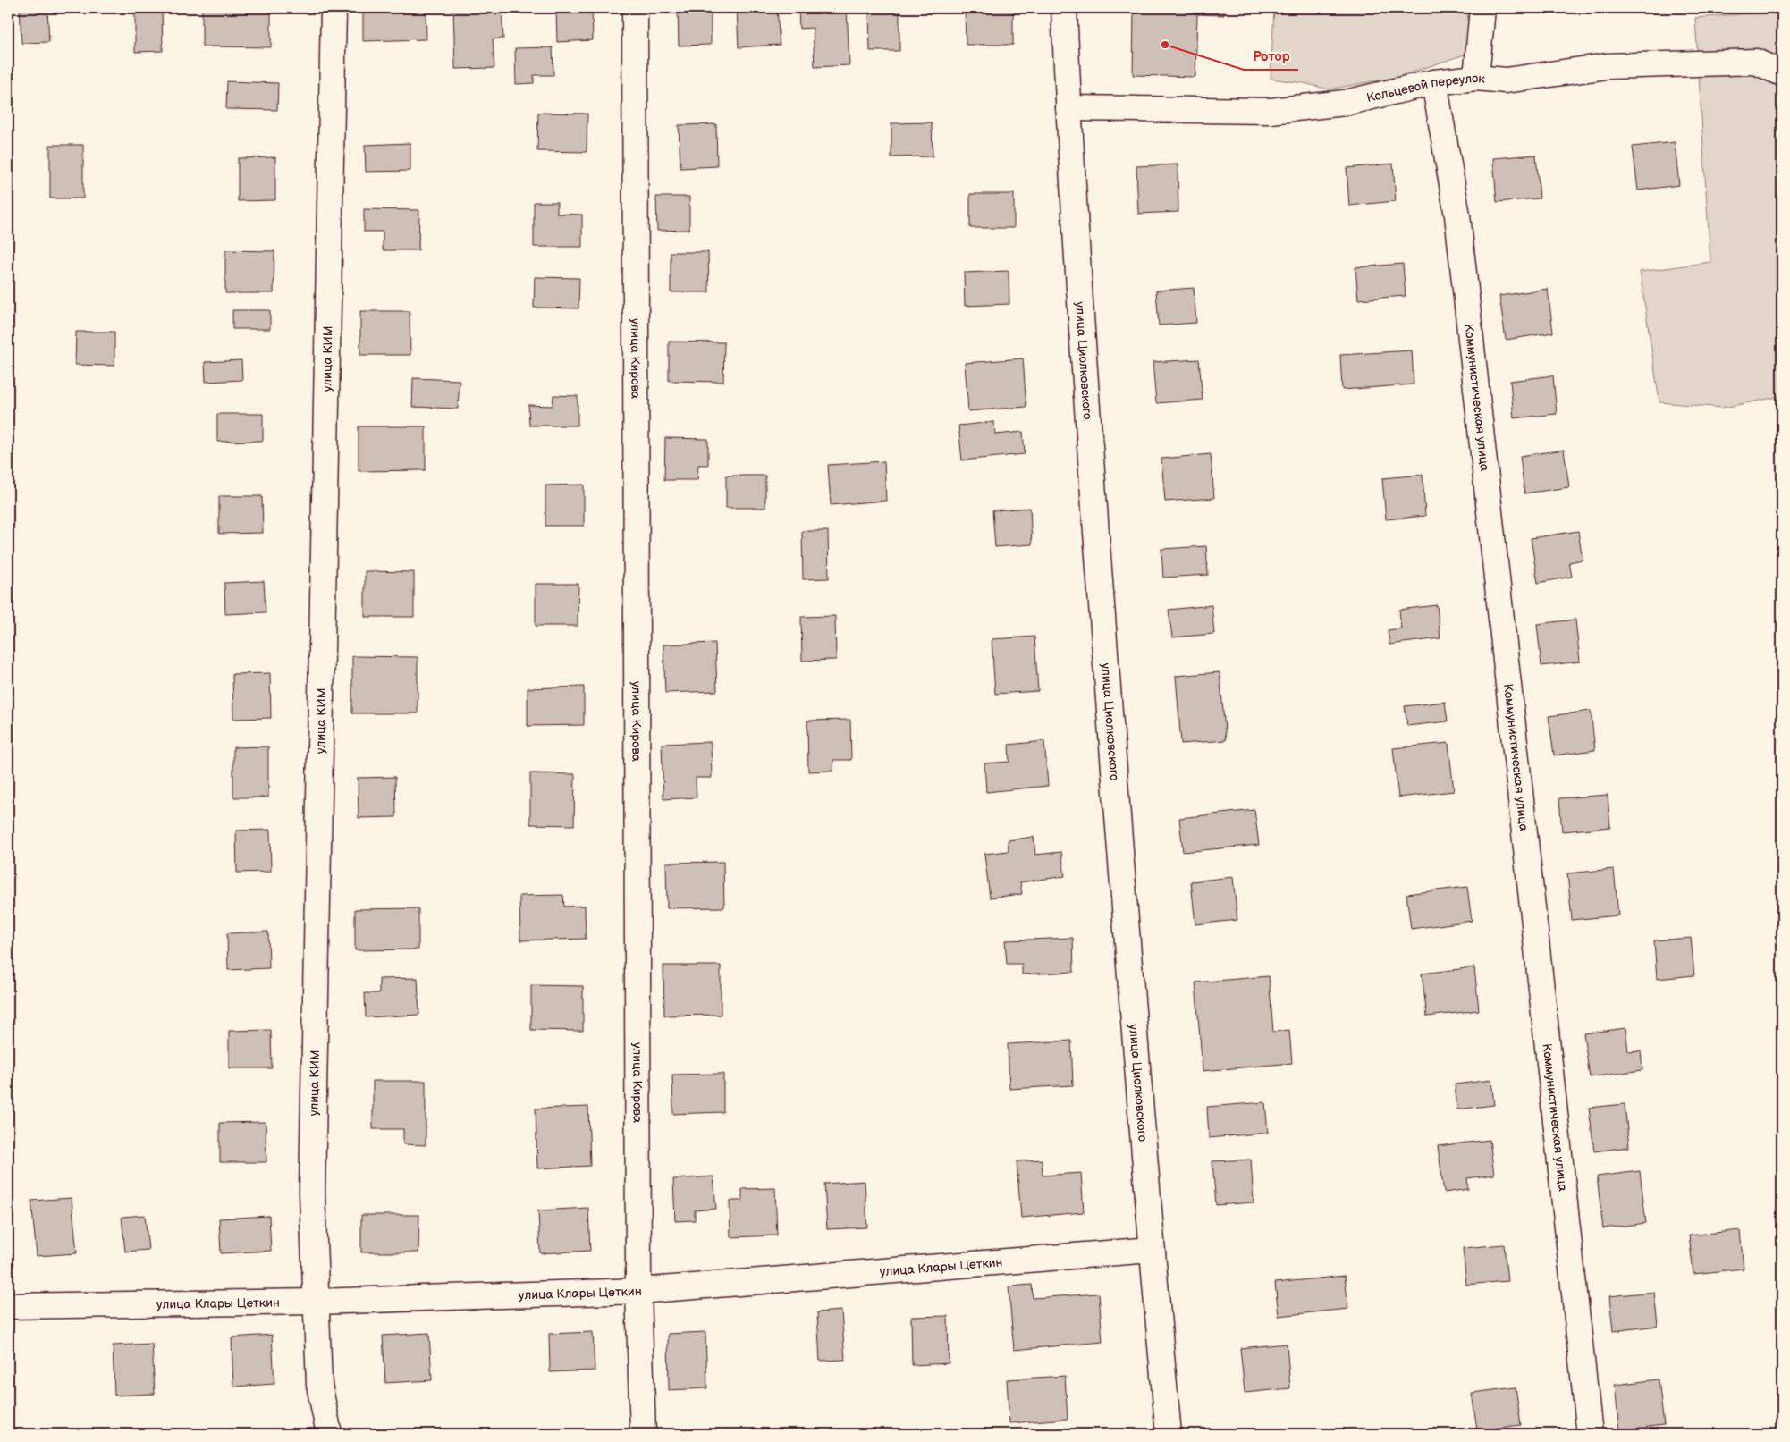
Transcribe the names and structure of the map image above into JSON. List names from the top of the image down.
{
  "streets": {
    "street": [
      "Кольцевой переулок",
      "улица КИМ",
      "улица Кирова",
      "улица Циолковского",
      "Коммунистическая улица",
      "улица Клары Цеткин"
    ]
  },
  "crossings": [
    ["Кольцевой переулок", "улица Циолковского"],
    ["Кольцевой переулок", "Коммунистическая улица"],
    ["улица КИМ", "улица Клары Цеткин"],
    ["улица Кирова", "улица Клары Цеткин"],
    ["улица Циолковского", "улица Клары Цеткин"]
  ],
  "places": ["Poтор"]
}
